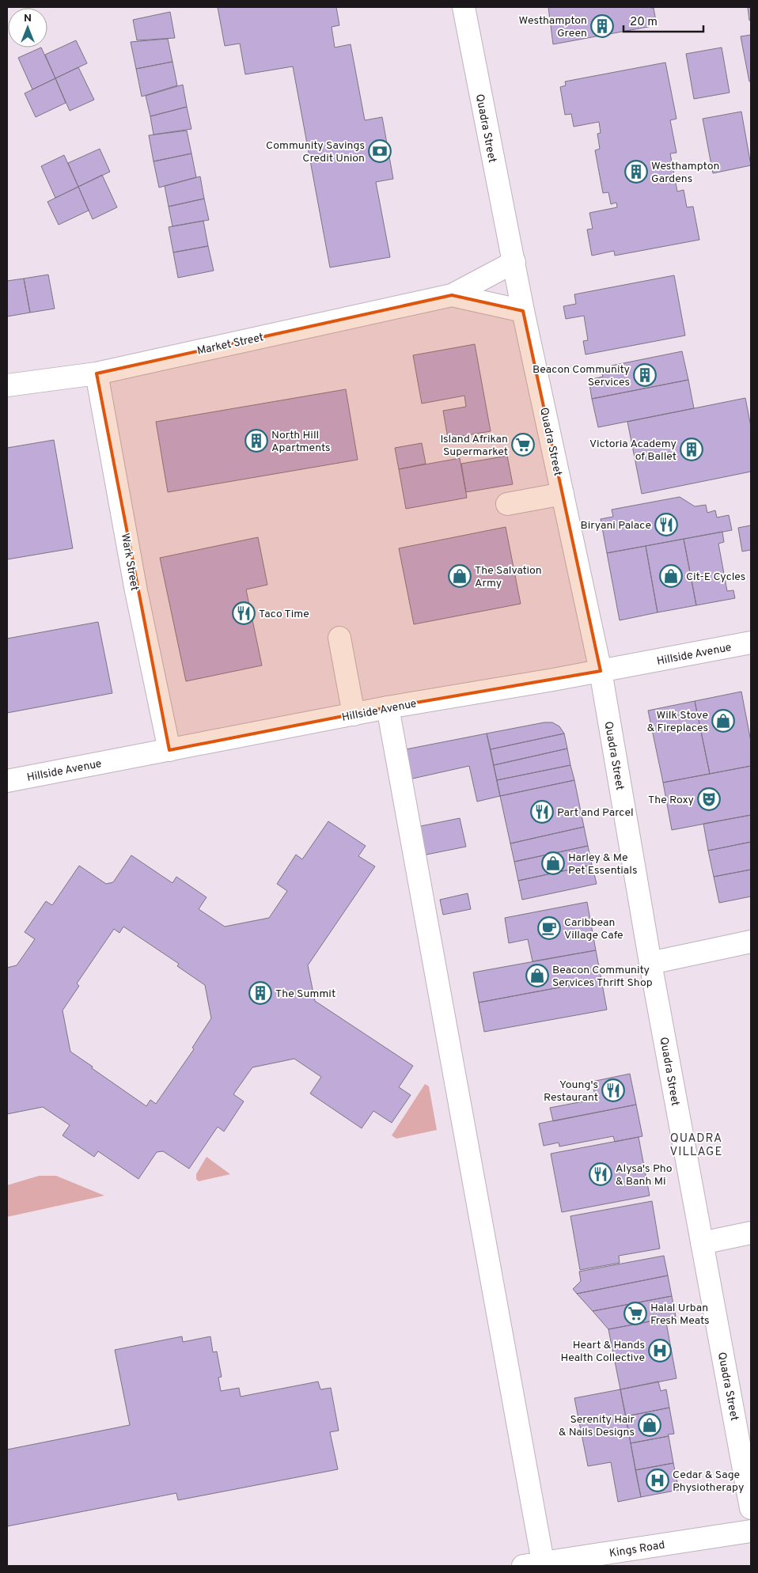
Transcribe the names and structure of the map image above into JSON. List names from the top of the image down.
{
  "streets": {
    "main road": [
      "Quadra Street",
      "Market Street",
      "Wark Street",
      "Hillside Avenue",
      "Kings Road"
    ]
  },
  "crossings": [
    ["Quadra Street", "Market Street"],
    ["Quadra Street", "Hillside Avenue"],
    ["Market Street", "Wark Street"],
    ["Wark Street", "Hillside Avenue"]
  ],
  "districts": ["QUADRA VILLAGE"],
  "places": {
    "building": [
      "Westhampton Green",
      "Westhampton Gardens",
      "Beacon Community Services",
      "North Hill Apartments",
      "Victoria Academy of Ballet",
      "The Summit"
    ],
    "bank": ["Community Savings Credit Union"],
    "supermarket": ["Island Afrikan Supermarket", "Halal Urban Fresh Meats"],
    "restaurant": [
      "Biryani Palace",
      "Taco Time",
      "Part and Parcel",
      "Young's Restaurant",
      "Alysa's Pho & Banh Mi"
    ],
    "shop": [
      "The Salvation Army",
      "Cit-E Cycles",
      "Wilk Stove & Fireplaces",
      "Harley & Me Pet Essentials",
      "Beacon Community Services Thrift Shop",
      "Serenity Hair & Nails Designs"
    ],
    "theatre": ["The Roxy"],
    "cafe": ["Caribbean Village Cafe"],
    "hospital": ["Heart & Hands Health Collective", "Cedar & Sage Physiotherapy"]
  },
  "scale_bar": "20 m",
  "north": "top"
}
